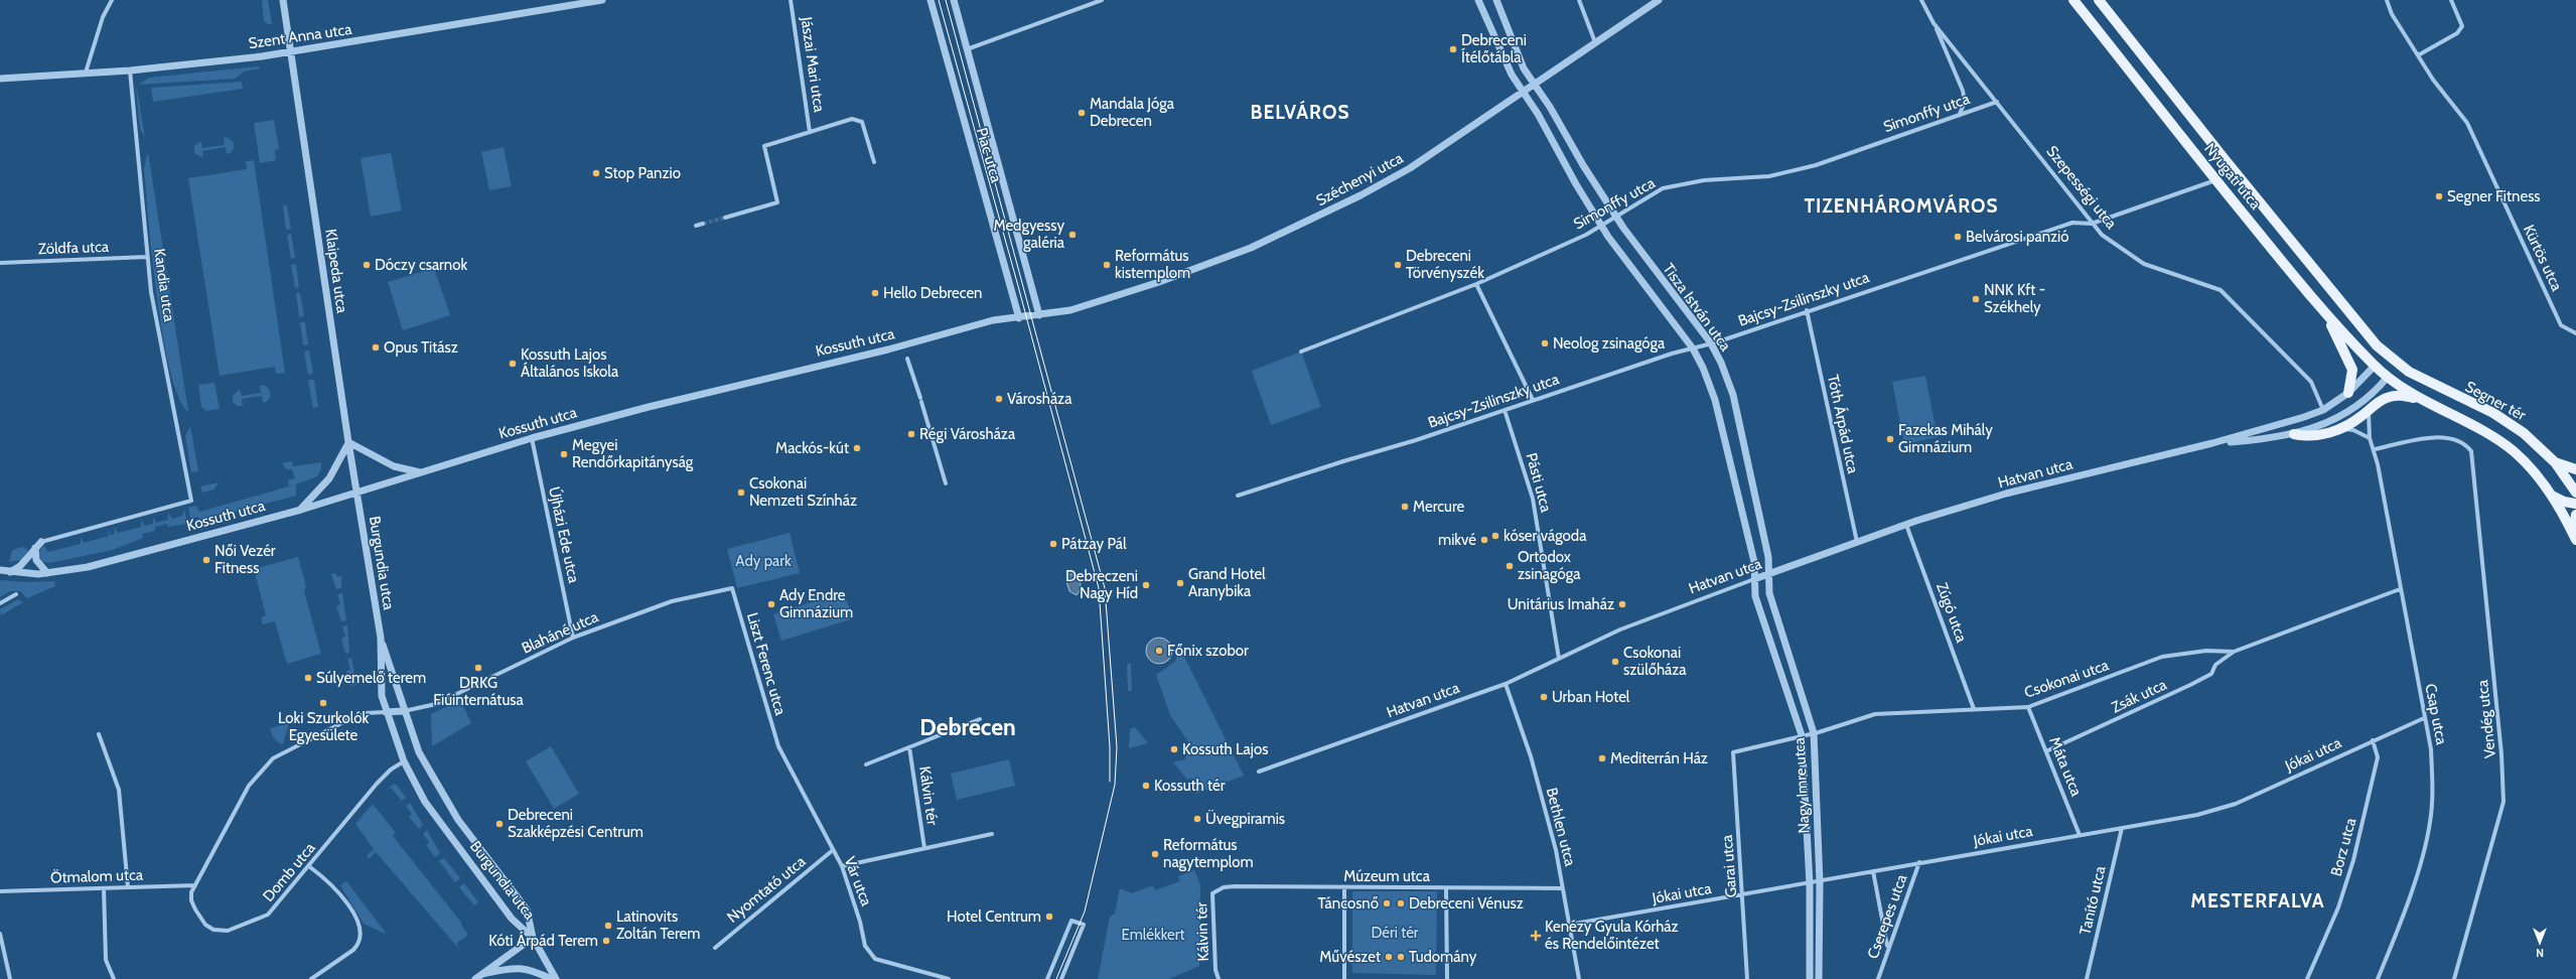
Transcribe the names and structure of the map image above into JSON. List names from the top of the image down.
{
  "streets": {
    "main road": ["Nyugati utca", "Segner tér"],
    "street": [
      "Szent Anna utca",
      "Jászai Mari utca",
      "Simonffy utca",
      "Piac utca",
      "Széchenyi utca",
      "Szepességi utca",
      "Zöldfa utca",
      "Kürtös utca",
      "Klaipeda utca",
      "Kandia utca",
      "Bajcsy-Zsilinszky utca",
      "Tisza István utca",
      "Kossuth utca",
      "Tóth Árpád utca",
      "Hatvan utca",
      "Pásti utca",
      "Újházi Ede utca",
      "Burgundia utca",
      "Zúgó utca",
      "Blaháné utca",
      "Liszt Ferenc utca",
      "Csokonai utca",
      "Zsák utca",
      "Csap utca",
      "Vendég utca",
      "Jókai utca",
      "Máta utca",
      "Nagy Imre utca",
      "Kálvin tér",
      "Bethlen utca",
      "Borz utca",
      "Garai utca",
      "Domb utca",
      "Ötmalom utca",
      "Múzeum utca",
      "Vár utca",
      "Nyomtató utca",
      "Tanító utca",
      "Cserepes utca"
    ]
  },
  "crossings": [
    ["Szent Anna utca", "Klaipeda utca"],
    ["Szent Anna utca", "Kandia utca"],
    ["Simonffy utca", "Szepességi utca"],
    ["Simonffy utca", "Tisza István utca"],
    ["Piac utca", "Széchenyi utca"],
    ["Piac utca", "Kossuth utca"],
    ["Nyugati utca", "Bajcsy-Zsilinszky utca"],
    ["Nyugati utca", "Segner tér"],
    ["Nyugati utca", "Hatvan utca"],
    ["Széchenyi utca", "Tisza István utca"],
    ["Széchenyi utca", "Kossuth utca"],
    ["Szepességi utca", "Bajcsy-Zsilinszky utca"],
    ["Szepességi utca", "Hatvan utca"],
    ["Zöldfa utca", "Kandia utca"],
    ["Klaipeda utca", "Kossuth utca"],
    ["Klaipeda utca", "Burgundia utca"],
    ["Kandia utca", "Kossuth utca"],
    ["Bajcsy-Zsilinszky utca", "Tisza István utca"],
    ["Bajcsy-Zsilinszky utca", "Tóth Árpád utca"],
    ["Bajcsy-Zsilinszky utca", "Pásti utca"],
    ["Tisza István utca", "Hatvan utca"],
    ["Tisza István utca", "Nagy Imre utca"],
    ["Kossuth utca", "Újházi Ede utca"],
    ["Kossuth utca", "Burgundia utca"],
    ["Tóth Árpád utca", "Hatvan utca"],
    ["Hatvan utca", "Pásti utca"],
    ["Hatvan utca", "Zúgó utca"],
    ["Hatvan utca", "Nagy Imre utca"],
    ["Hatvan utca", "Bethlen utca"],
    ["Újházi Ede utca", "Blaháné utca"],
    ["Burgundia utca", "Blaháné utca"],
    ["Burgundia utca", "Domb utca"],
    ["Zúgó utca", "Csokonai utca"],
    ["Blaháné utca", "Liszt Ferenc utca"],
    ["Liszt Ferenc utca", "Vár utca"],
    ["Csokonai utca", "Zsák utca"],
    ["Csokonai utca", "Csap utca"],
    ["Csokonai utca", "Máta utca"],
    ["Csokonai utca", "Nagy Imre utca"],
    ["Csokonai utca", "Garai utca"],
    ["Zsák utca", "Máta utca"],
    ["Csap utca", "Vendég utca"],
    ["Csap utca", "Jókai utca"],
    ["Jókai utca", "Máta utca"],
    ["Jókai utca", "Nagy Imre utca"],
    ["Jókai utca", "Bethlen utca"],
    ["Jókai utca", "Borz utca"],
    ["Jókai utca", "Garai utca"],
    ["Jókai utca", "Tanító utca"],
    ["Jókai utca", "Cserepes utca"],
    ["Kálvin tér", "Múzeum utca"],
    ["Kálvin tér", "Vár utca"],
    ["Bethlen utca", "Múzeum utca"],
    ["Domb utca", "Ötmalom utca"],
    ["Vár utca", "Nyomtató utca"]
  ],
  "districts": [
    "BELVÁROS",
    "TIZENHÁROMVÁROS",
    "Debrecen",
    "MESTERFALVA"
  ],
  "parks": ["Ady park", "Déri tér", "Emlékkert"],
  "places": {
    "other": [
      "Debreceni Ítélőtábla",
      "Mandala Jóga Debrecen",
      "Stop Panzio",
      "Segner Fitness",
      "Medgyessy galéria",
      "Belvárosi panzió",
      "Dóczy csarnok",
      "Református kistemplom",
      "Debreceni Törvényszék",
      "Hello Debrecen",
      "NNK Kft - Székhely",
      "Neolog zsinagóga",
      "Opus Titász",
      "Kossuth Lajos Általános Iskola",
      "Városháza",
      "Régi Városháza",
      "Fazekas Mihály Gimnázium",
      "Mackós-kút",
      "Megyei Rendőrkapitányság",
      "Csokonai Nemzeti Színház",
      "Mercure",
      "kóser vágoda",
      "mikvé",
      "Pátzay Pál",
      "Női Vezér Fitness",
      "Ortodox zsinagóga",
      "Grand Hotel Aranybika",
      "Debreczeni Nagy Híd",
      "Ady Endre Gimnázium",
      "Unitárius Imaház",
      "Főnix szobor",
      "Csokonai szülőháza",
      "DRKG Fiúinternátusa",
      "Súlyemelő terem",
      "Urban Hotel",
      "Loki Szurkolók Egyesülete",
      "Kossuth Lajos",
      "Mediterrán Ház",
      "Kossuth tér",
      "Üvegpiramis",
      "Debreceni Szakképzési Centrum",
      "Református nagytemplom",
      "Táncosnő",
      "Debreceni Vénusz",
      "Hotel Centrum",
      "Latinovits Zoltán Terem",
      "Kóti Árpád Terem",
      "Művészet",
      "Tudomány"
    ],
    "health": ["Kenézy Gyula Kórház és Rendelőintézet"]
  },
  "north": "bottom"
}
